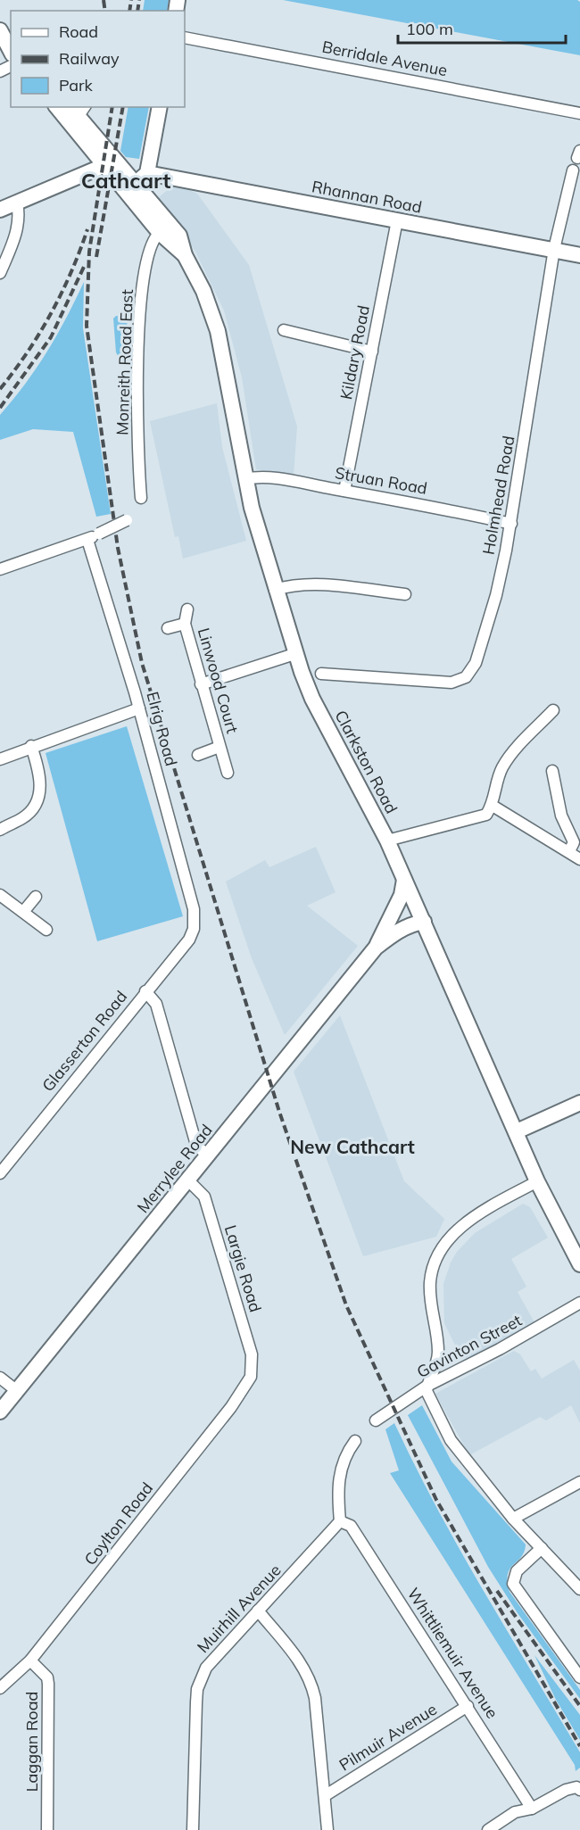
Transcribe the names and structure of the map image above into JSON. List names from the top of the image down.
{
  "streets": {
    "main road": ["Rhannan Road", "Clarkston Road", "Merrylee Road"],
    "street": [
      "Berridale Avenue",
      "Kildary Road",
      "Monreith Road East",
      "Struan Road",
      "Holmhead Road",
      "Linwood Court",
      "Elrig Road",
      "Glasserton Road",
      "Largie Road",
      "Gavinton Street",
      "Coylton Road",
      "Muirhill Avenue",
      "Whittliemuir Avenue",
      "Pilmuir Avenue",
      "Laggan Road"
    ]
  },
  "crossings": [
    ["Rhannan Road", "Kildary Road"],
    ["Rhannan Road", "Holmhead Road"],
    ["Kildary Road", "Struan Road"],
    ["Monreith Road East", "Clarkston Road"],
    ["Struan Road", "Holmhead Road"],
    ["Struan Road", "Clarkston Road"],
    ["Elrig Road", "Glasserton Road"],
    ["Clarkston Road", "Merrylee Road"],
    ["Merrylee Road", "Largie Road"],
    ["Largie Road", "Coylton Road"],
    ["Coylton Road", "Laggan Road"],
    ["Muirhill Avenue", "Whittliemuir Avenue"],
    ["Whittliemuir Avenue", "Pilmuir Avenue"]
  ],
  "districts": ["Cathcart", "New Cathcart"],
  "legend": ["Road", "Railway", "Park"],
  "scale_bar": "100 m"
}
